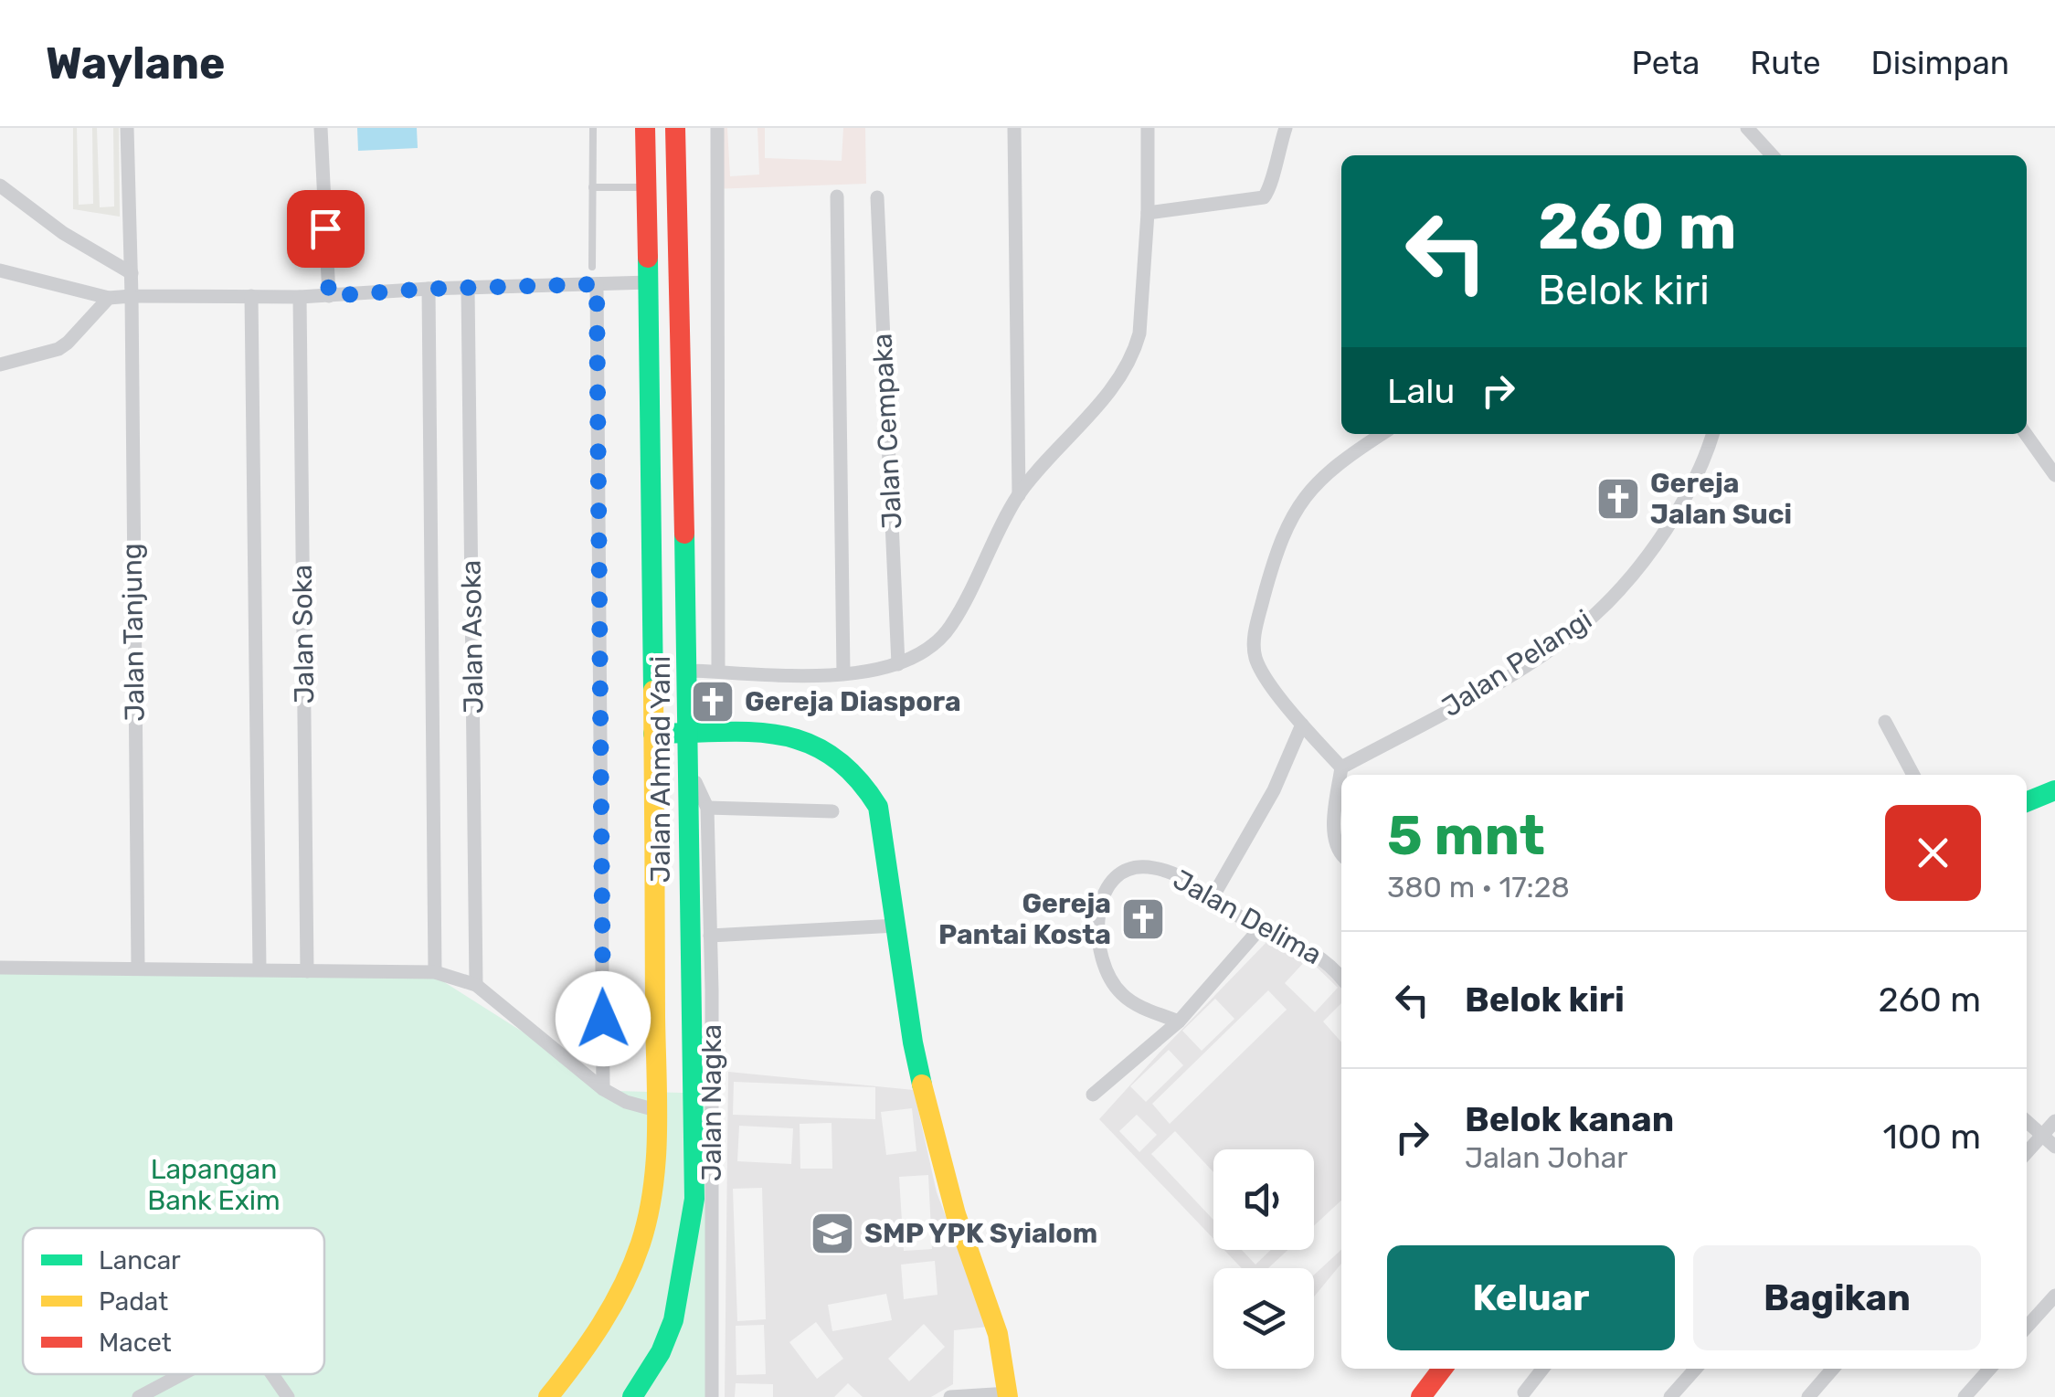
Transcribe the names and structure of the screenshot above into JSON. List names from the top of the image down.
{
  "streets": {
    "main road": ["Jalan Ahmad Yani"],
    "street": [
      "Jalan Cempaka",
      "Jalan Tanjung",
      "Jalan Soka",
      "Jalan Asoka",
      "Jalan Pelangi",
      "Jalan Delima",
      "Jalan Nagka"
    ]
  },
  "parks": ["Lapangan Bank Exim"],
  "places": {
    "church": ["Gereja Jalan Suci", "Gereja Diaspora", "Gereja Pantai Kosta"],
    "school or university": ["SMP YPK Syialom"]
  },
  "legend": ["Lancar", "Padat", "Macet"],
  "page": {
    "header": "Waylane",
    "nav": ["Peta", "Rute", "Disimpan"],
    "turn": ["260 m", "Belok kiri"],
    "then": "Lalu",
    "heading": ["5 mnt", "380 m · 17:28"],
    "list": [
      {
        "name": "Belok kiri",
        "value": "260 m"
      },
      {
        "name": "Belok kanan",
        "note": "Jalan Johar",
        "value": "100 m"
      }
    ],
    "buttons": ["Keluar", "Bagikan"]
  }
}
